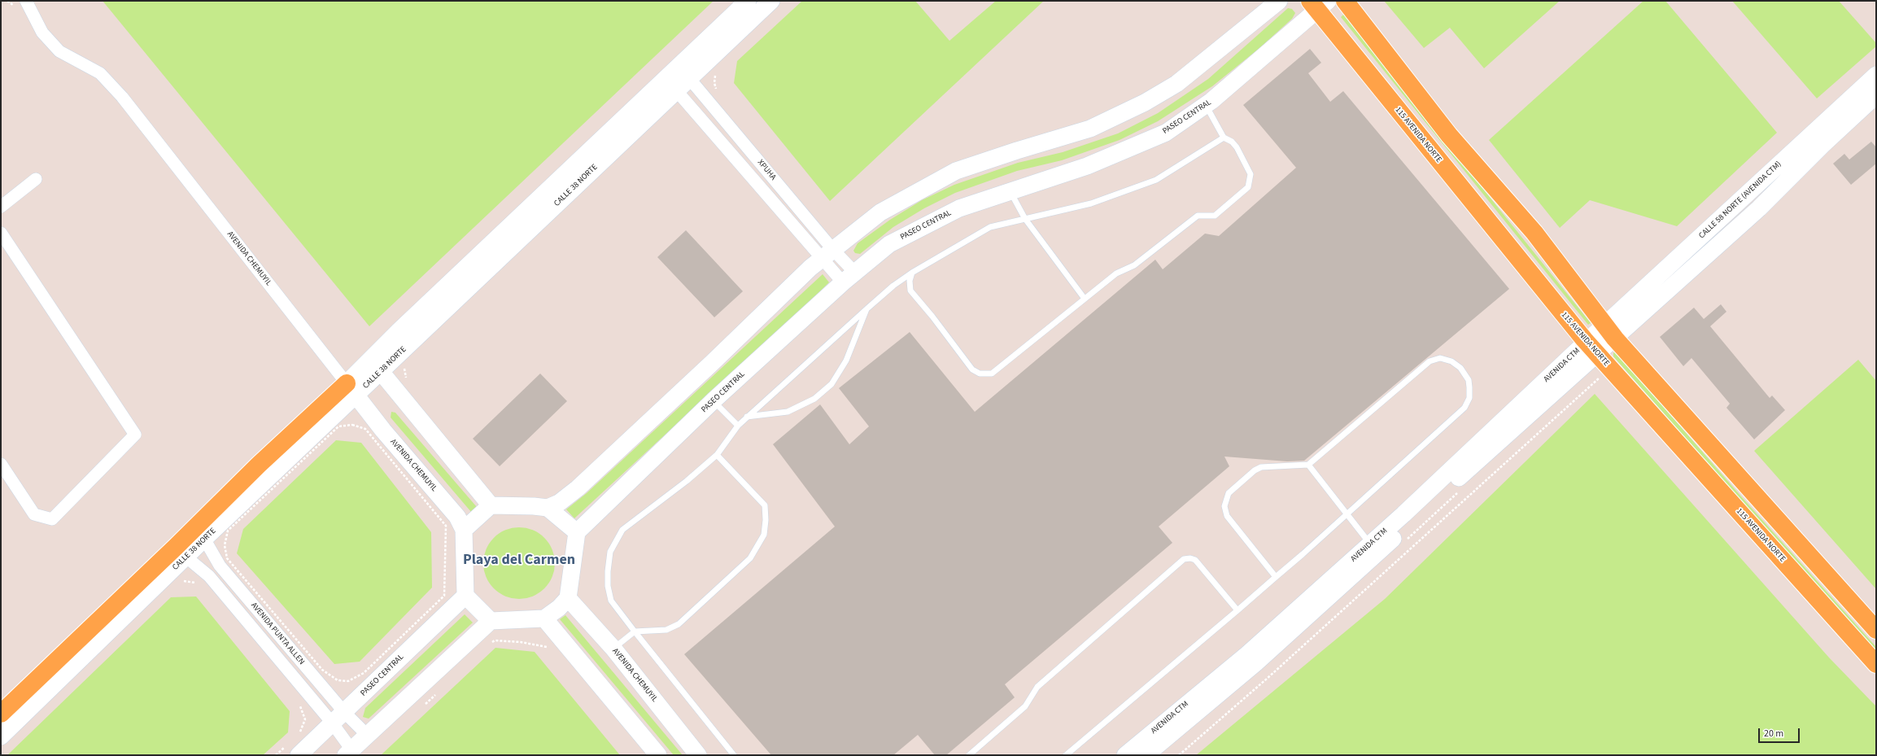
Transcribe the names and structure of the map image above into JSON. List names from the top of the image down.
{
  "streets": {
    "main road": [
      "PASEO CENTRAL",
      "115 AVENIDA NORTE",
      "CALLE 38 NORTE",
      "CALLE 58 NORTE (AVENIDA CTM)",
      "AVENIDA CHEMUYIL",
      "AVENIDA CTM"
    ],
    "street": ["XPUHA", "AVENIDA PUNTA ALLEN"]
  },
  "crossings": [
    ["PASEO CENTRAL", "115 AVENIDA NORTE"],
    ["PASEO CENTRAL", "XPUHA"],
    ["PASEO CENTRAL", "AVENIDA PUNTA ALLEN"],
    ["115 AVENIDA NORTE", "AVENIDA CTM"],
    ["XPUHA", "CALLE 38 NORTE"],
    ["CALLE 38 NORTE", "AVENIDA CHEMUYIL"],
    ["CALLE 38 NORTE", "AVENIDA PUNTA ALLEN"],
    ["CALLE 58 NORTE (AVENIDA CTM)", "AVENIDA CTM"]
  ],
  "districts": ["Playa del Carmen"],
  "scale_bar": "20 m"
}
